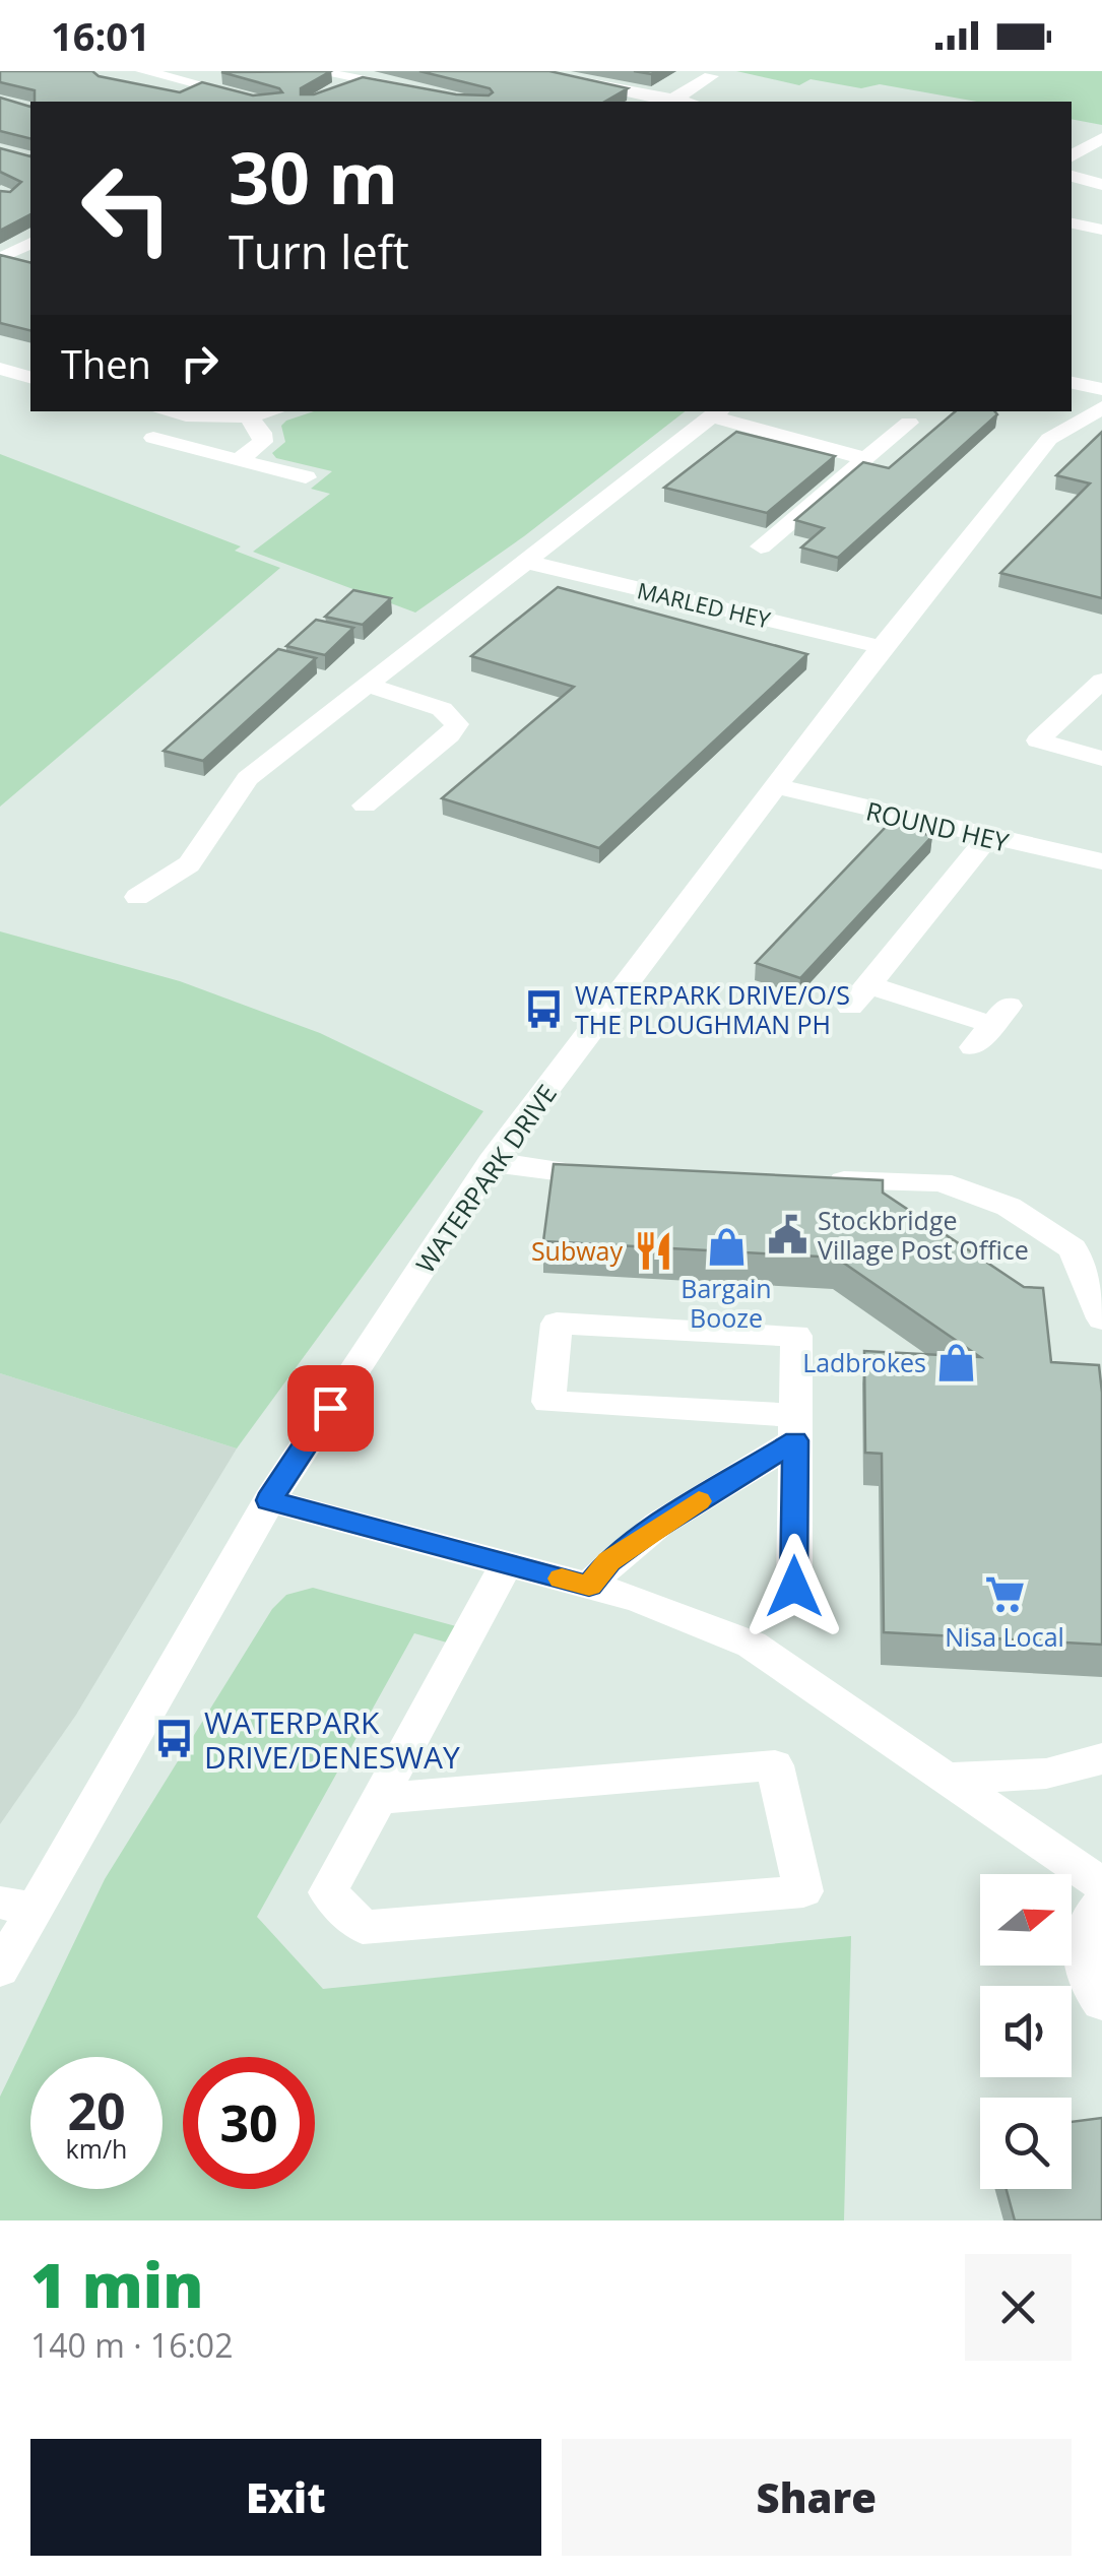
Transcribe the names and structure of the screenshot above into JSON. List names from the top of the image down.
{
  "streets": {
    "street": ["MARLED HEY", "ROUND HEY", "WATERPARK DRIVE"]
  },
  "crossings": [
    ["MARLED HEY", "WATERPARK DRIVE"],
    ["ROUND HEY", "WATERPARK DRIVE"]
  ],
  "places": {
    "bus stop": ["WATERPARK DRIVE/O/S THE PLOUGHMAN PH", "WATERPARK DRIVE/DENESWAY"],
    "public building": ["Stockbridge Village Post Office"],
    "shop": ["Bargain Booze", "Ladbrokes"],
    "restaurant": ["Subway"],
    "supermarket": ["Nisa Local"]
  },
  "north": "right",
  "page": {
    "status": "16:01",
    "turn": ["30 m", "Turn left"],
    "then": "Then",
    "speed": "20 km/h",
    "limit": "30",
    "heading": ["1 min", "140 m · 16:02"],
    "buttons": ["Exit", "Share"]
  }
}
